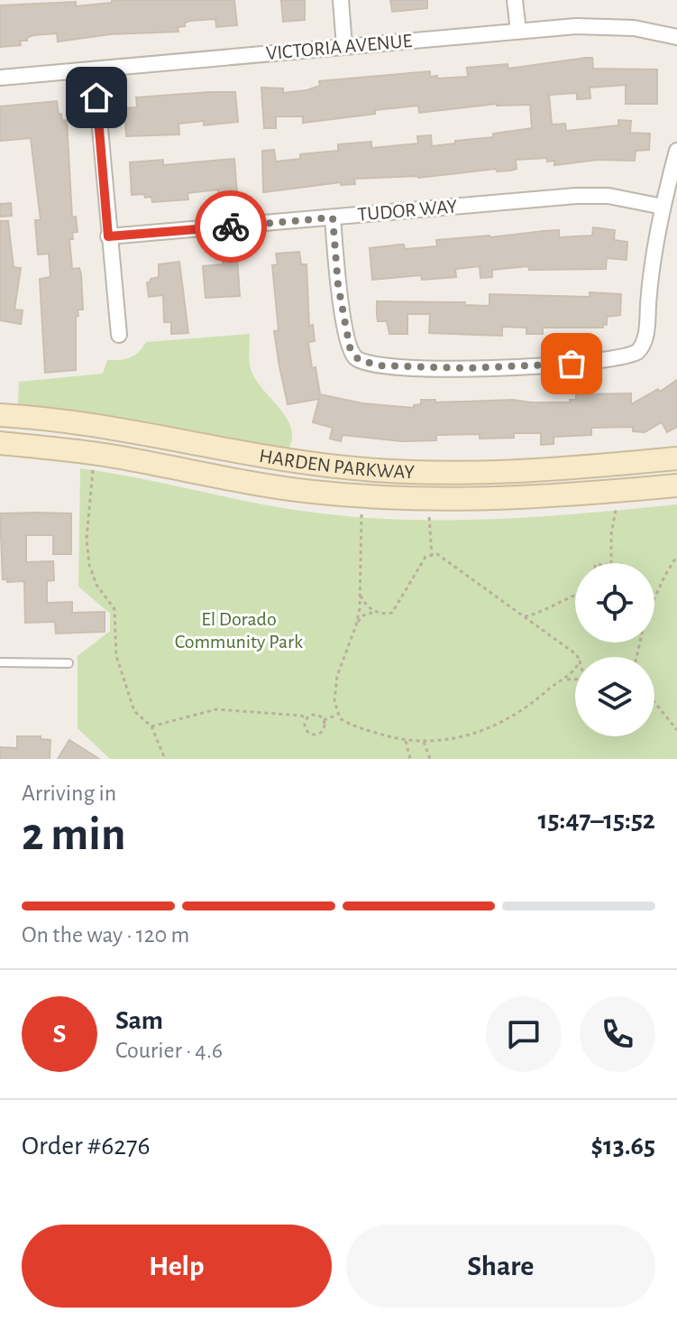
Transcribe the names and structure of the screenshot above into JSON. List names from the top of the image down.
{
  "streets": {
    "street": ["VICTORIA AVENUE", "TUDOR WAY", "HARDEN PARKWAY"]
  },
  "parks": ["El Dorado Community Park"],
  "page": {
    "heading": ["2 min", "Arriving in", "15:47–15:52"],
    "panel": [
      "Sam",
      "Courier · 4.6",
      "Order #6276",
      "$13.65"
    ],
    "bar": "On the way · 120 m",
    "round": "S",
    "buttons": ["Help", "Share"]
  }
}
